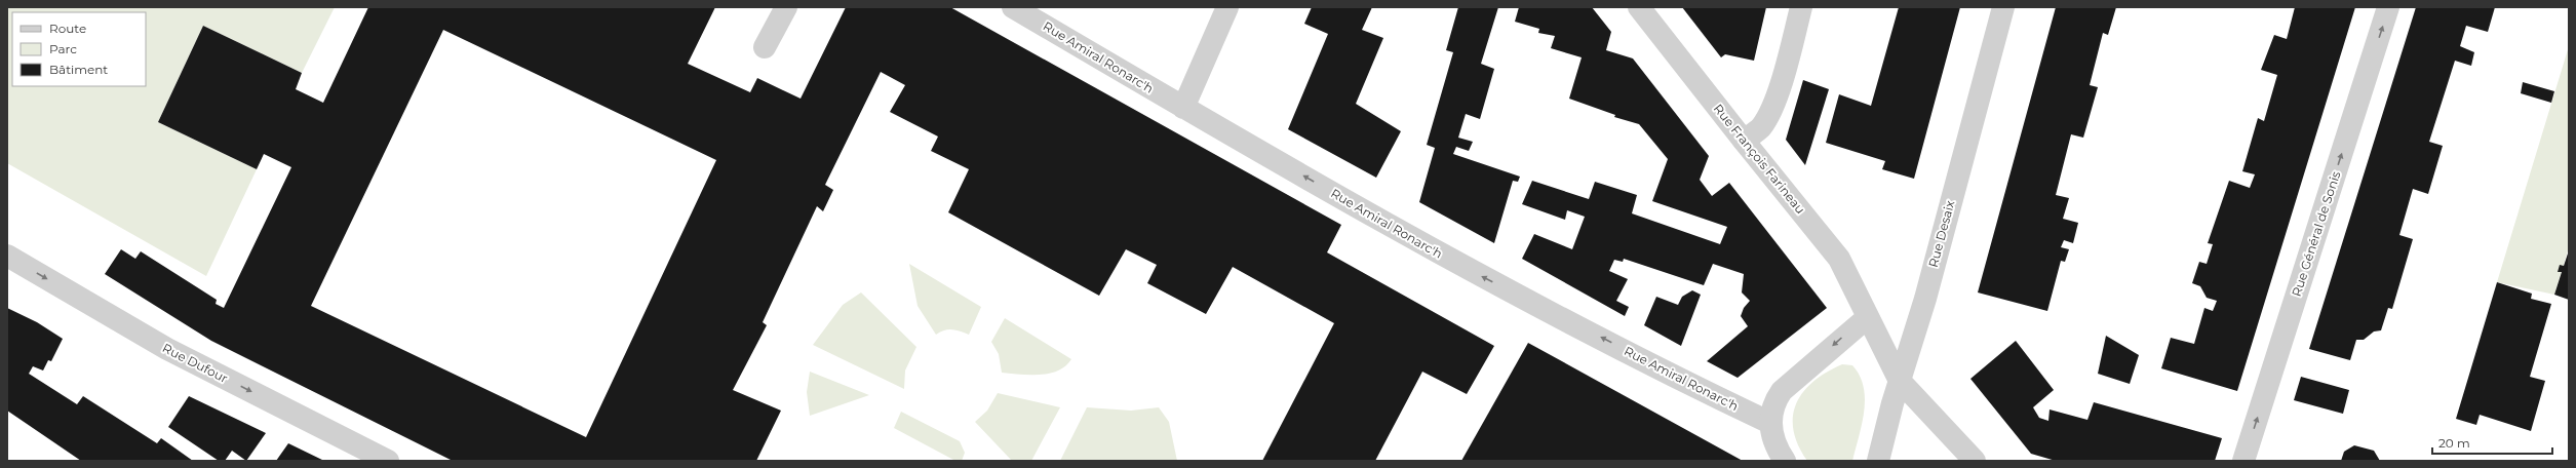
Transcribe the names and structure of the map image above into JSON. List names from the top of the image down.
{
  "streets": {
    "street": [
      "Rue Amiral Ronarc'h",
      "Rue François Farineau",
      "Rue Desaix",
      "Rue Général de Sonis",
      "Rue Dufour"
    ]
  },
  "crossings": [
    ["Rue François Farineau", "Rue Desaix"]
  ],
  "one_way": ["Rue Amiral Ronarc'h", "Rue Général de Sonis", "Rue Dufour"],
  "legend": ["Route", "Parc", "Bâtiment"],
  "scale_bar": "20 m"
}
